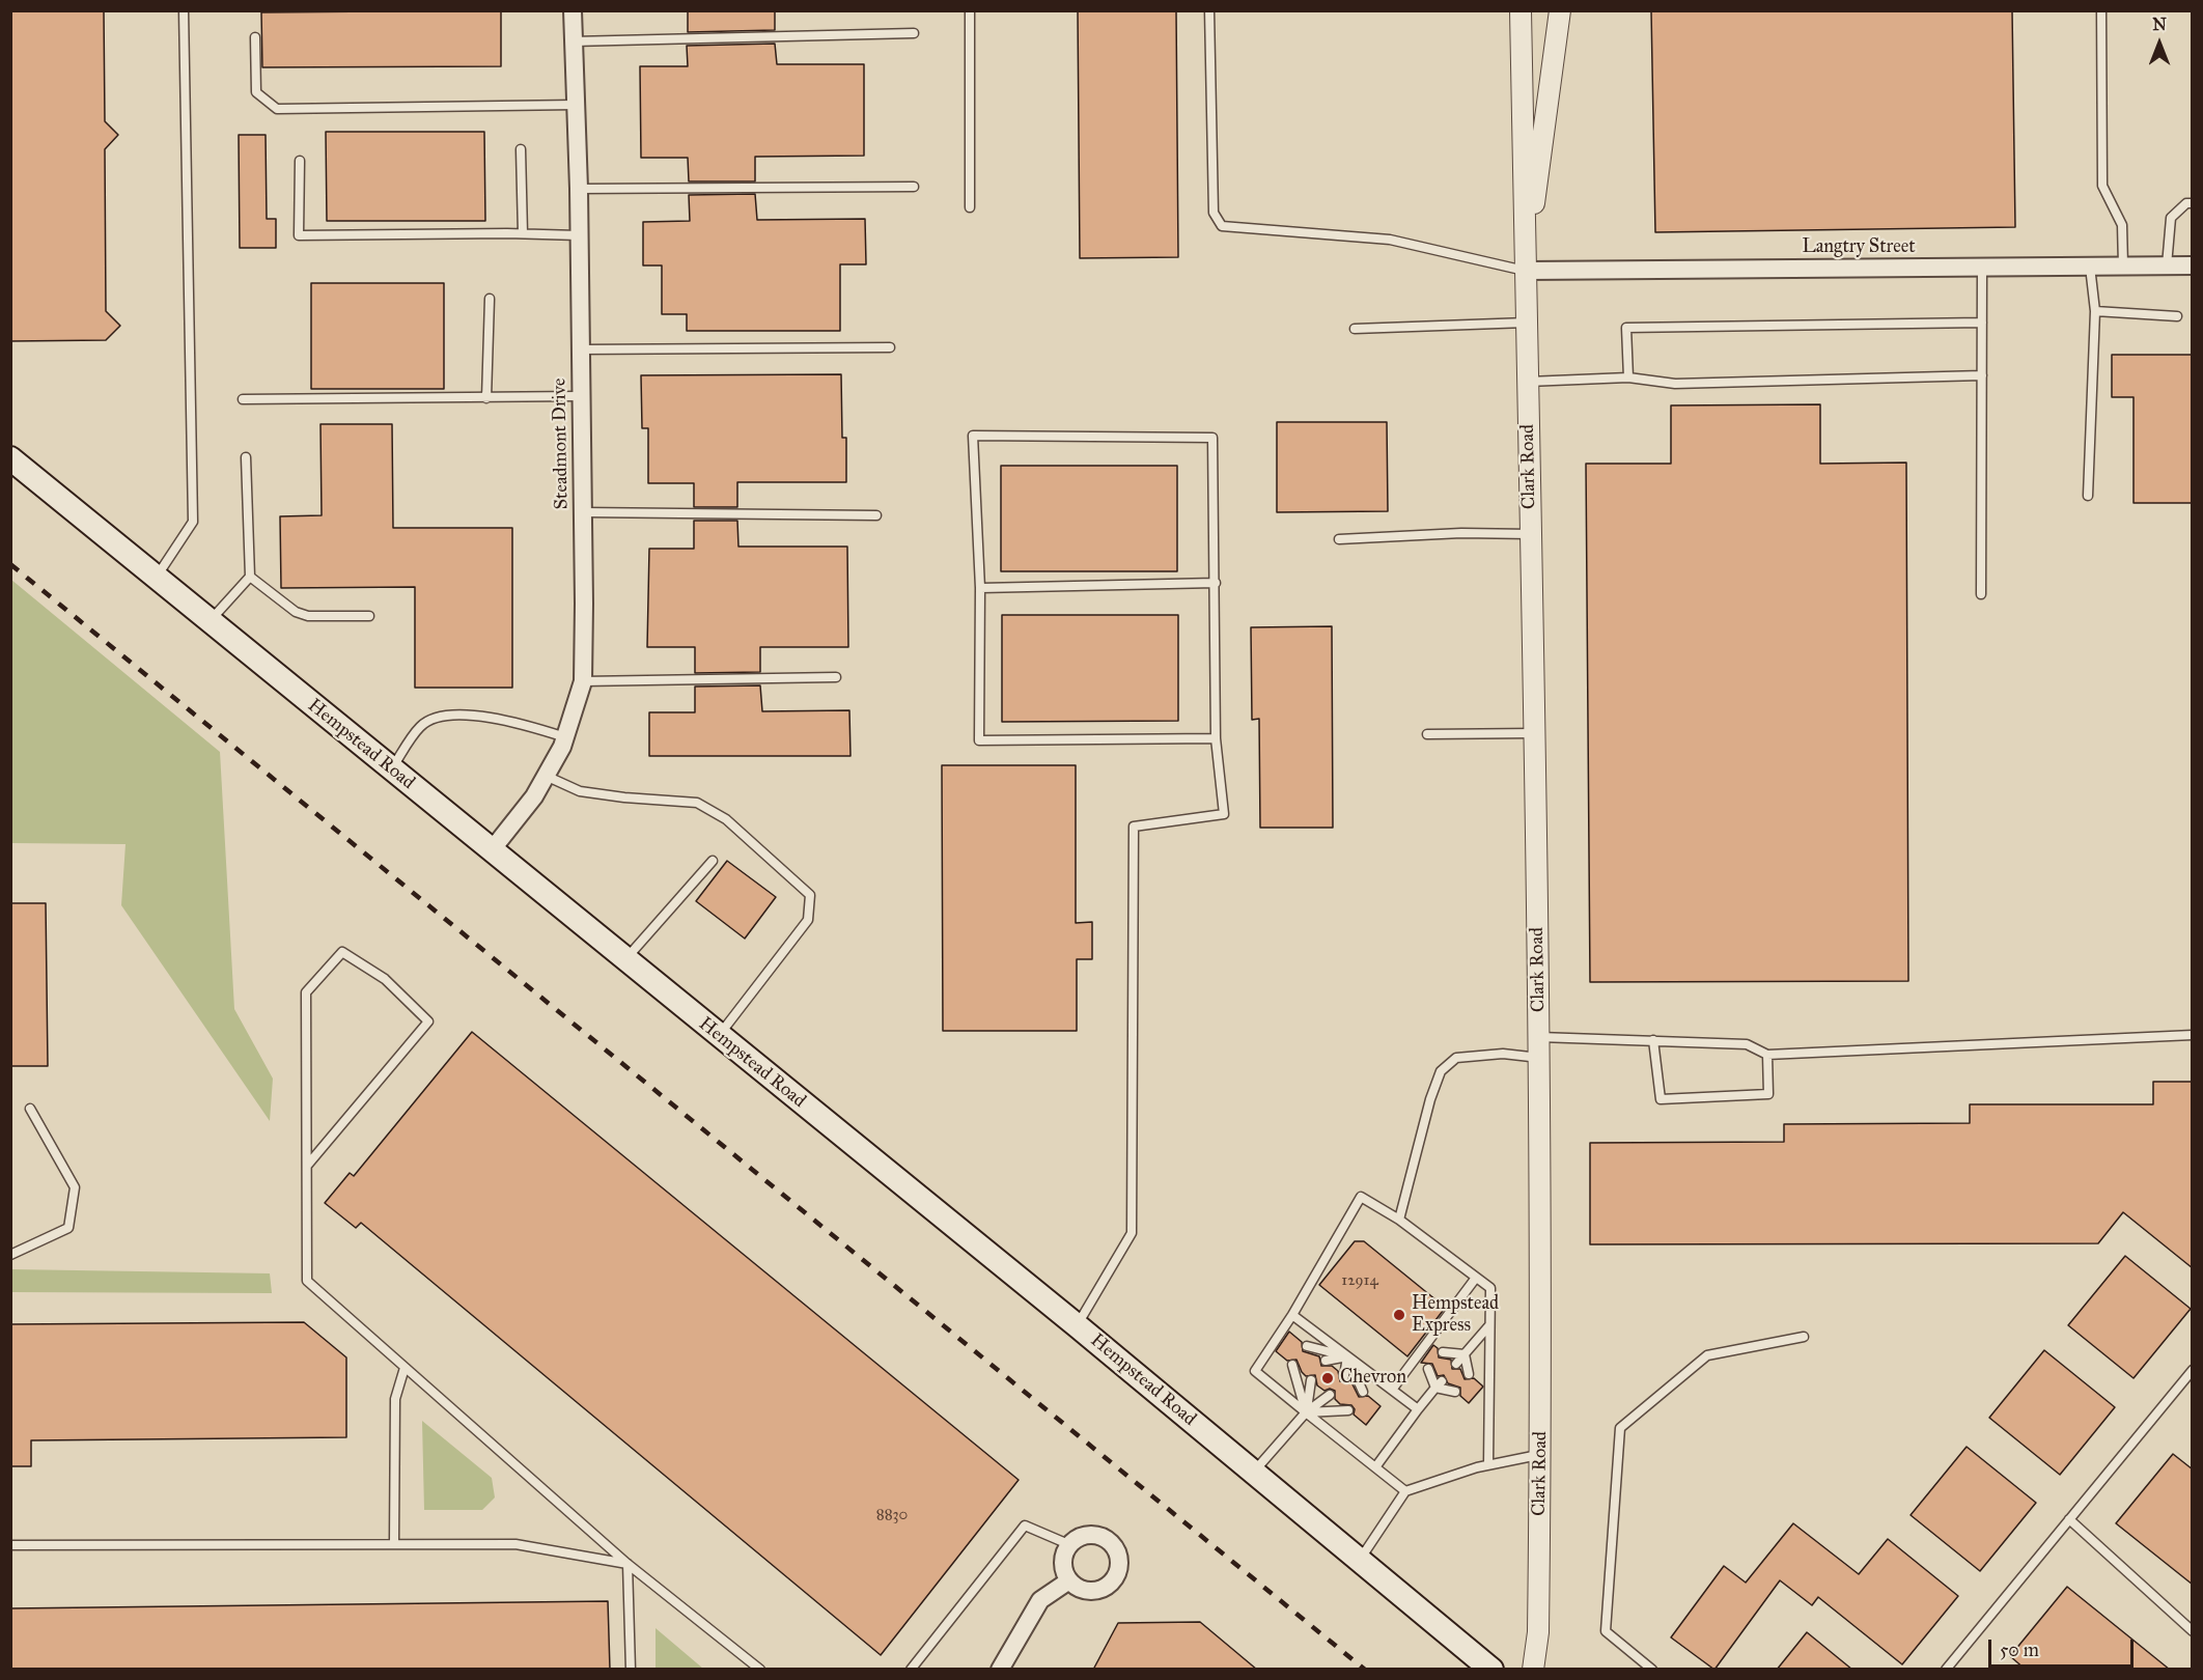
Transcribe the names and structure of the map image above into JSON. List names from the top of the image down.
{
  "streets": {
    "main road": ["Hempstead Road"],
    "street": ["Langtry Street", "Steadmont Drive", "Clark Road"]
  },
  "crossings": [
    ["Langtry Street", "Clark Road"],
    ["Steadmont Drive", "Hempstead Road"]
  ],
  "places": ["Hempstead Express", "Chevron"],
  "house_numbers": ["12914", "8830"],
  "scale_bar": "50 m",
  "north": "top"
}
